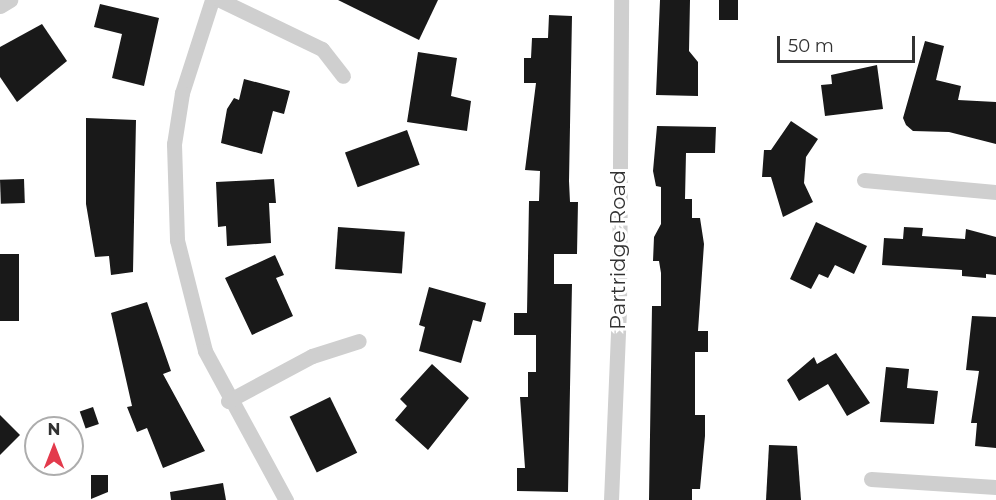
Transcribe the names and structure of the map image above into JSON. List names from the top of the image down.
{
  "streets": {
    "street": ["Partridge Road"]
  },
  "scale_bar": "50 m",
  "north": "top"
}
